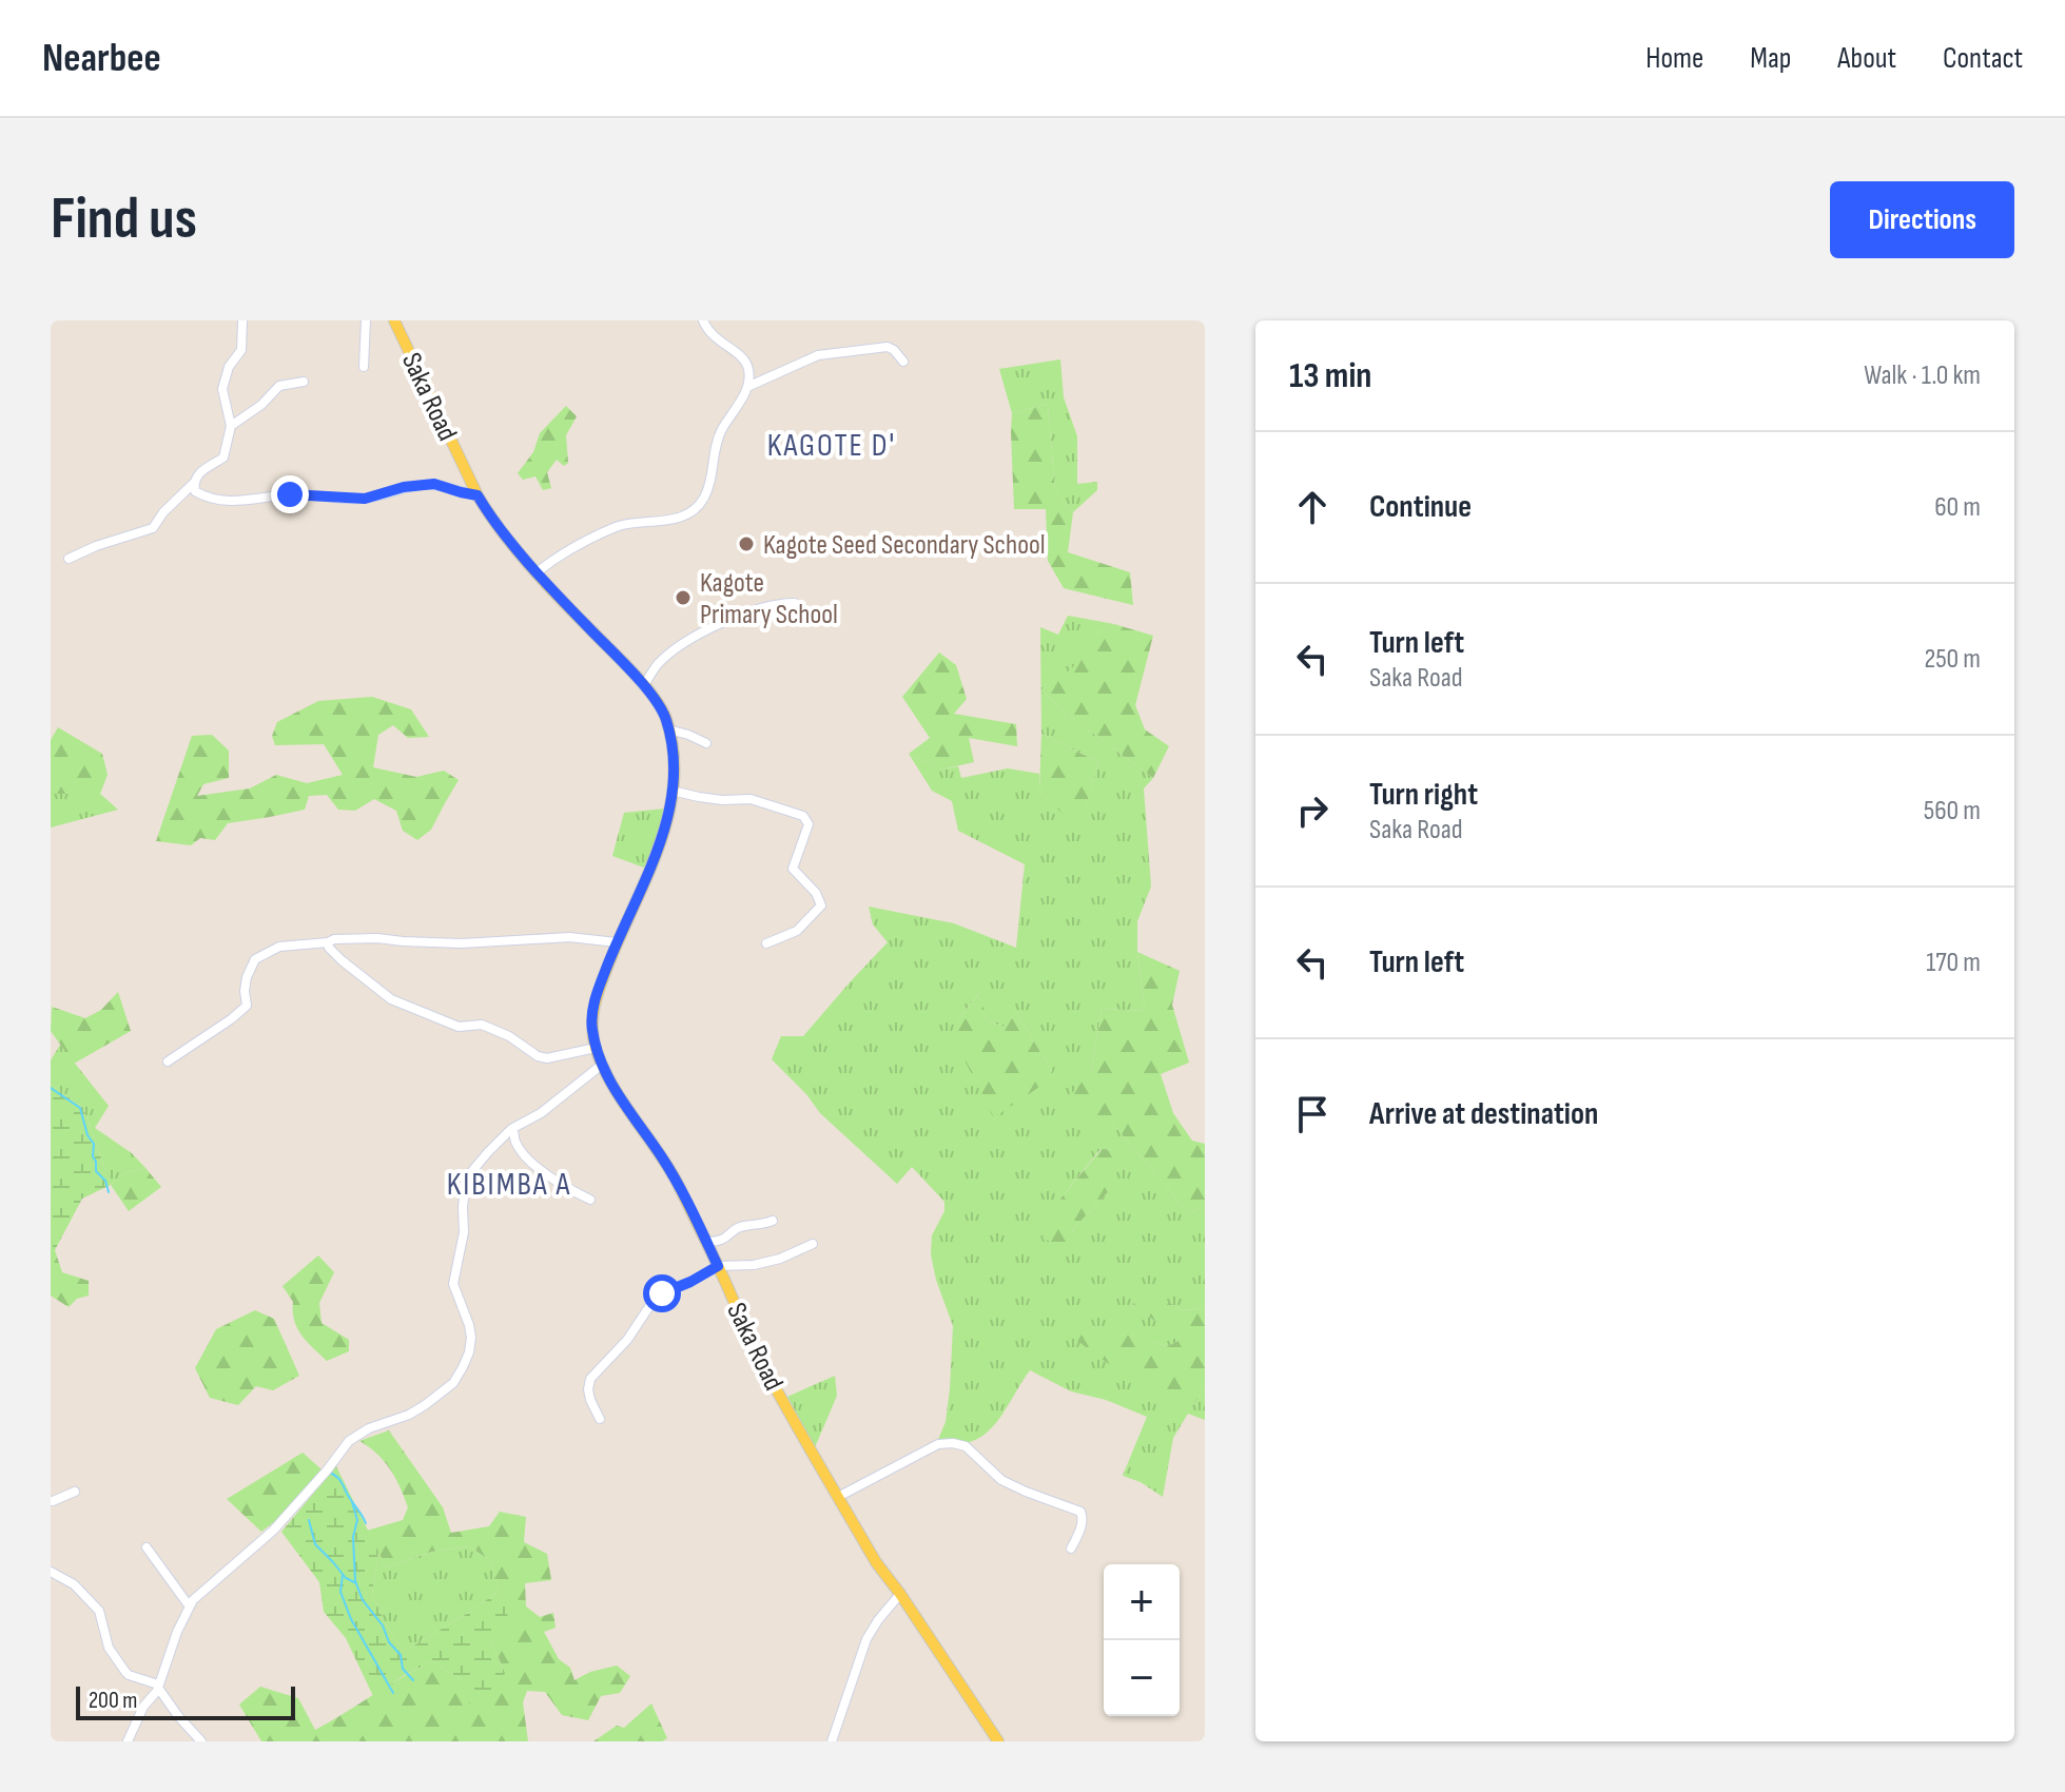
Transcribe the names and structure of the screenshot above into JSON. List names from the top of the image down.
{
  "streets": {
    "main road": ["Saka Road"]
  },
  "districts": ["KAGOTE D'", "KIBIMBA A"],
  "places": ["Kagote Seed Secondary School", "Kagote Primary School"],
  "scale_bar": "200 m",
  "page": {
    "header": "Nearbee",
    "nav": [
      "Home",
      "Map",
      "About",
      "Contact"
    ],
    "buttons": "Directions",
    "title": "Find us",
    "heading": ["13 min", "Walk · 1.0 km"],
    "list": [
      ["Continue", "60 m"],
      ["Turn left", "Saka Road", "250 m"],
      ["Turn right", "Saka Road", "560 m"],
      ["Turn left", "170 m"],
      "Arrive at destination"
    ],
    "map_buttons": ["+", "−"],
    "scale": "200 m"
  }
}
